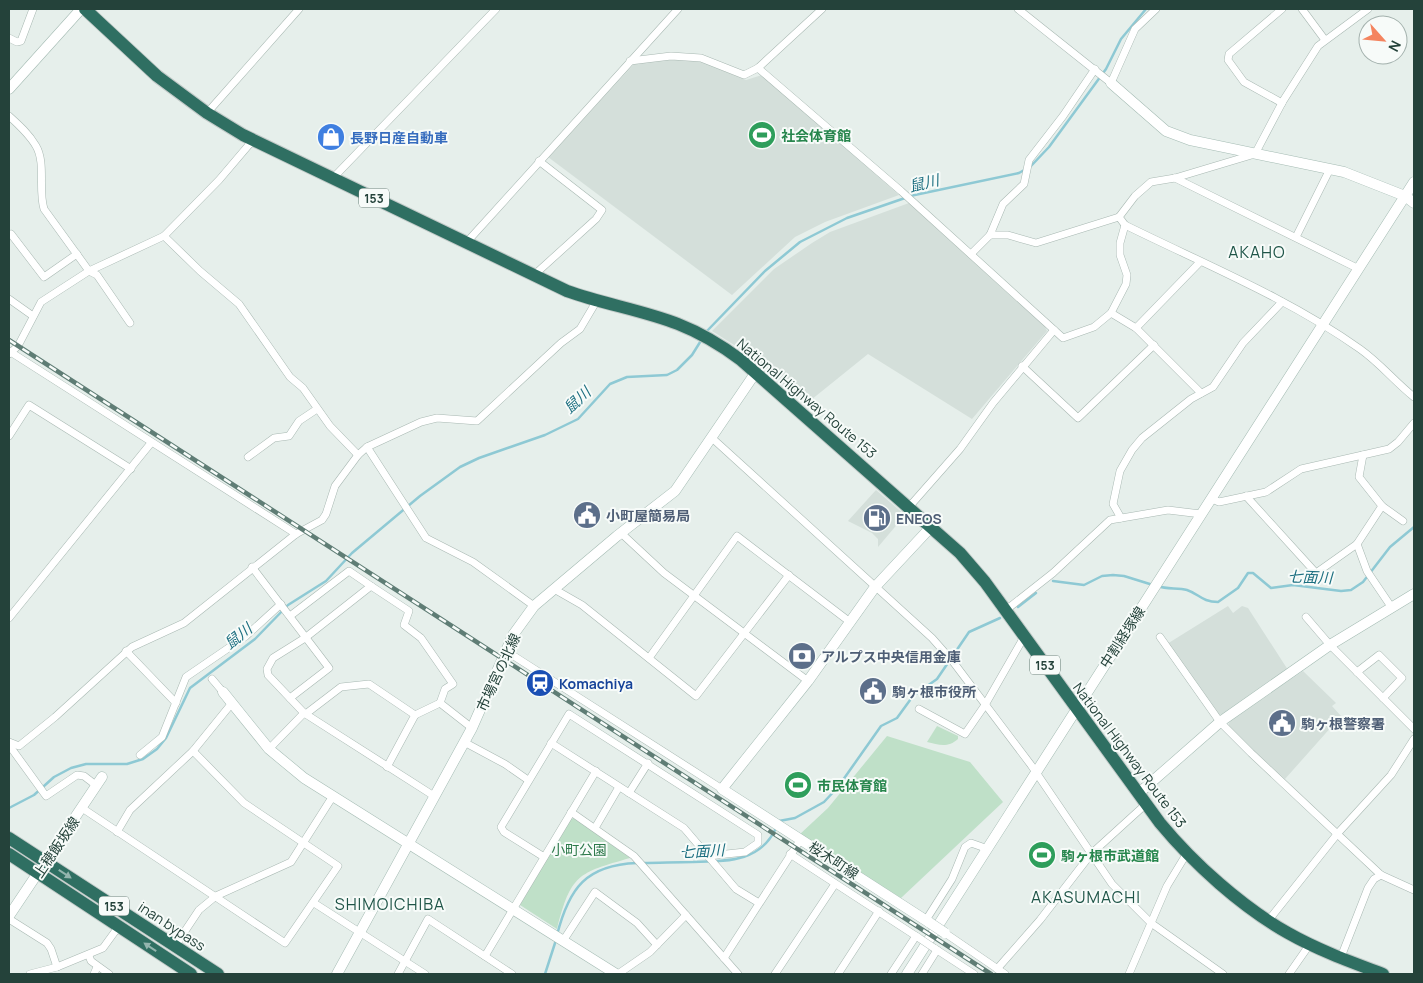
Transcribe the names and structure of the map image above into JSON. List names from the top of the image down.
{
  "streets": {
    "highway": ["153", "National Highway Route 153", "inan bypass"],
    "street": [
      "中割経塚線",
      "市場宮の北線",
      "上穂飯坂線",
      "桜木町線"
    ]
  },
  "crossings": [
    ["National Highway Route 153", "中割経塚線"],
    ["National Highway Route 153", "市場宮の北線"],
    ["上穂飯坂線", "inan bypass"]
  ],
  "districts": ["AKAHO", "AKASUMACHI", "SHIMOICHIBA"],
  "water": ["鼠川", "七面川"],
  "parks": ["小町公園"],
  "places": {
    "sports": ["社会体育館", "市民体育館", "駒ヶ根市武道館"],
    "shop": ["長野日産自動車"],
    "public building": ["小町屋簡易局", "駒ヶ根市役所", "駒ヶ根警察署"],
    "fuel station": ["ENEOS"],
    "bank": ["アルプス中央信用金庫"],
    "station": ["Komachiya"]
  },
  "north": "bottom right"
}
